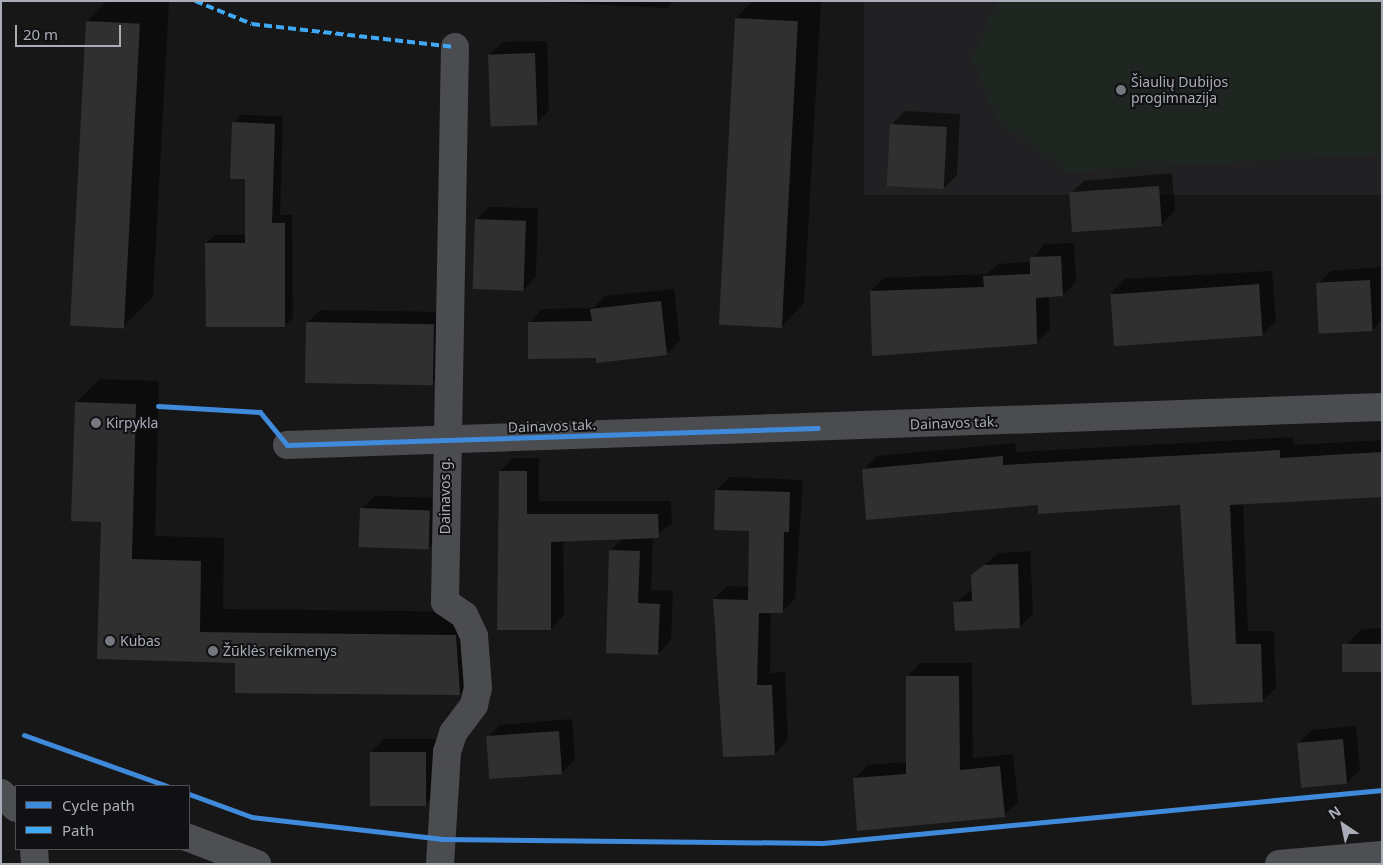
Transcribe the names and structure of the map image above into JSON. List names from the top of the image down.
{
  "streets": {
    "street": ["Dainavos tak.", "Dainavos g."]
  },
  "crossings": [
    ["Dainavos tak.", "Dainavos g."]
  ],
  "places": [
    "Šiaulių Dubijos progimnazija",
    "Kirpykla",
    "Kubas",
    "Žūklės reikmenys"
  ],
  "legend": ["Cycle path", "Path"],
  "scale_bar": "20 m",
  "north": "top left"
}
